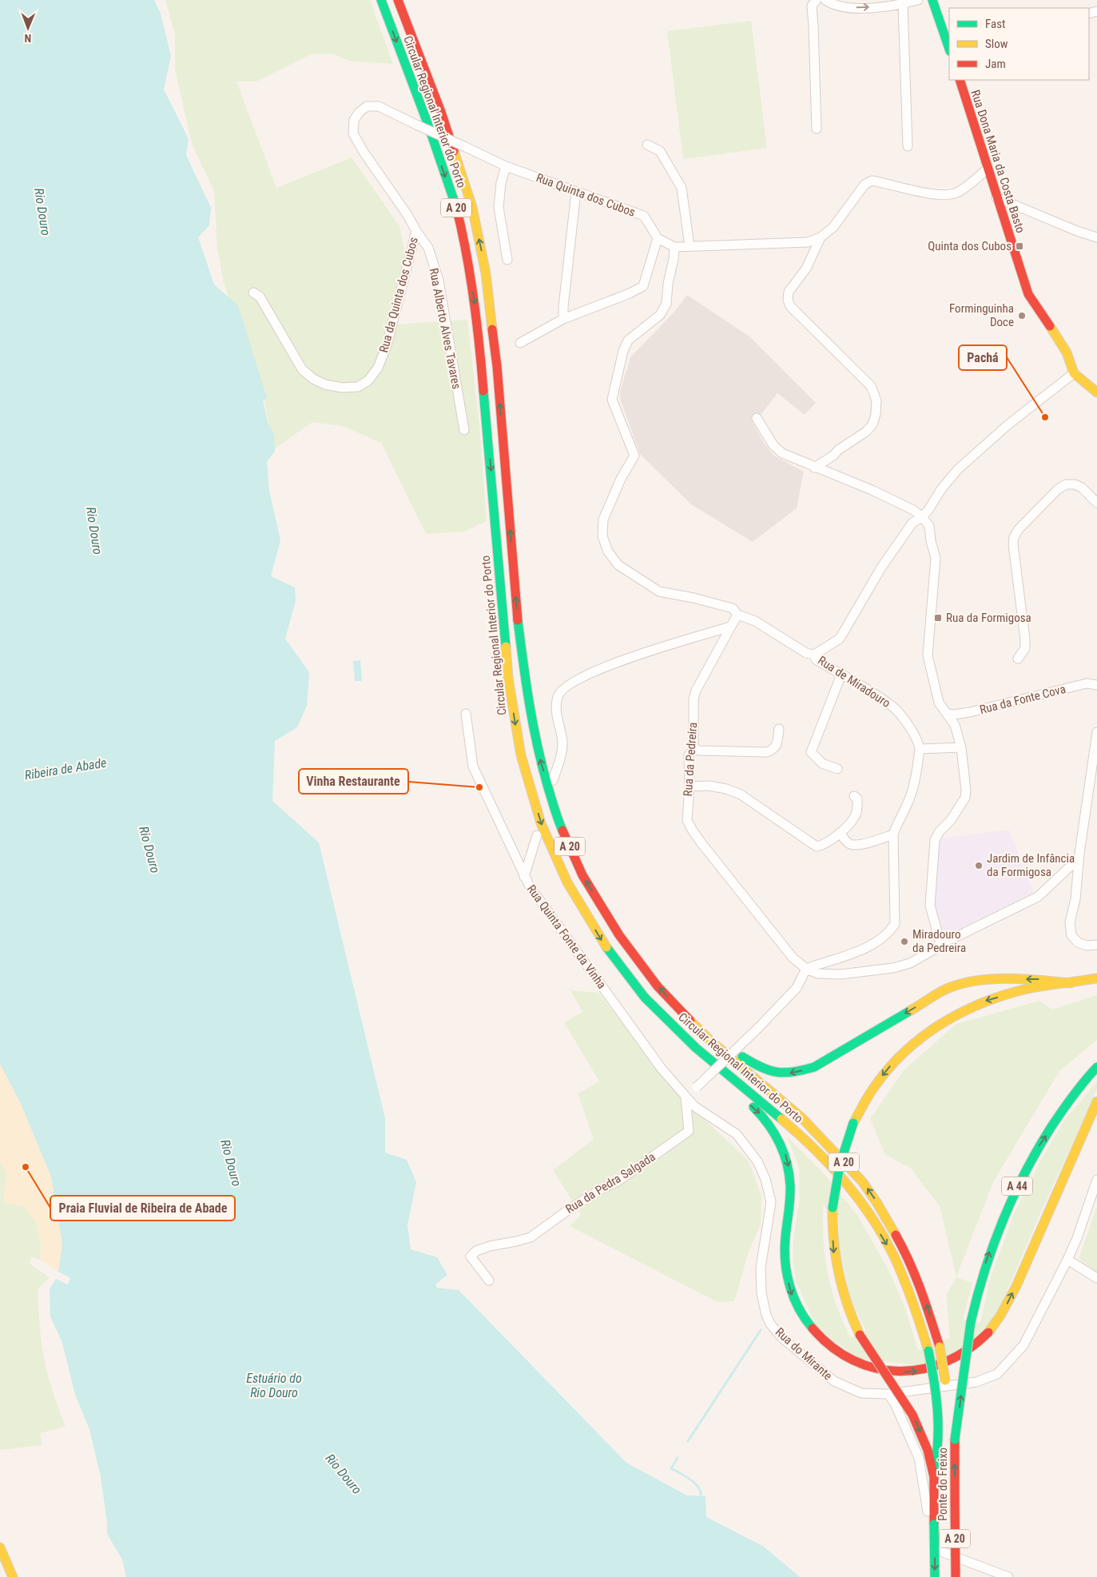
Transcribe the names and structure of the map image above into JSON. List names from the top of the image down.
{
  "streets": {
    "main road": [
      "Circular Regional Interior do Porto",
      "Rua Dona Maria da Costa Basto",
      "A 20",
      "A 44",
      "Ponte do Freixo"
    ],
    "street": [
      "Rua Quinta dos Cubos",
      "Rua da Quinta dos Cubos",
      "Rua Alberto Alves Tavares",
      "Rua de Miradouro",
      "Rua da Fonte Cova",
      "Rua da Pedreira",
      "Rua Quinta Fonte da Vinha",
      "Rua da Pedra Salgada",
      "Rua do Mirante"
    ]
  },
  "crossings": [
    ["Circular Regional Interior do Porto", "Ponte do Freixo"],
    ["Rua Quinta dos Cubos", "Rua da Quinta dos Cubos"],
    ["Rua Quinta dos Cubos", "Rua Alberto Alves Tavares"],
    ["A 20", "A 44"],
    ["A 20", "Ponte do Freixo"],
    ["Rua da Quinta dos Cubos", "Rua Alberto Alves Tavares"],
    ["Rua de Miradouro", "Rua da Pedreira"],
    ["Rua Quinta Fonte da Vinha", "Rua da Pedra Salgada"],
    ["Rua Quinta Fonte da Vinha", "Rua do Mirante"],
    ["Rua da Pedra Salgada", "Rua do Mirante"],
    ["A 44", "Ponte do Freixo"]
  ],
  "water": ["Rio Douro", "Ribeira de Abade", "Estuário do Rio Douro"],
  "places": {
    "transit": ["Quinta dos Cubos", "Rua da Formigosa"],
    "other": [
      "Forminguinha Doce",
      "Pachá",
      "Vinha Restaurante",
      "Jardim de Infância da Formigosa",
      "Miradouro da Pedreira",
      "Praia Fluvial de Ribeira de Abade"
    ]
  },
  "legend": ["Fast", "Slow", "Jam"],
  "north": "bottom"
}
